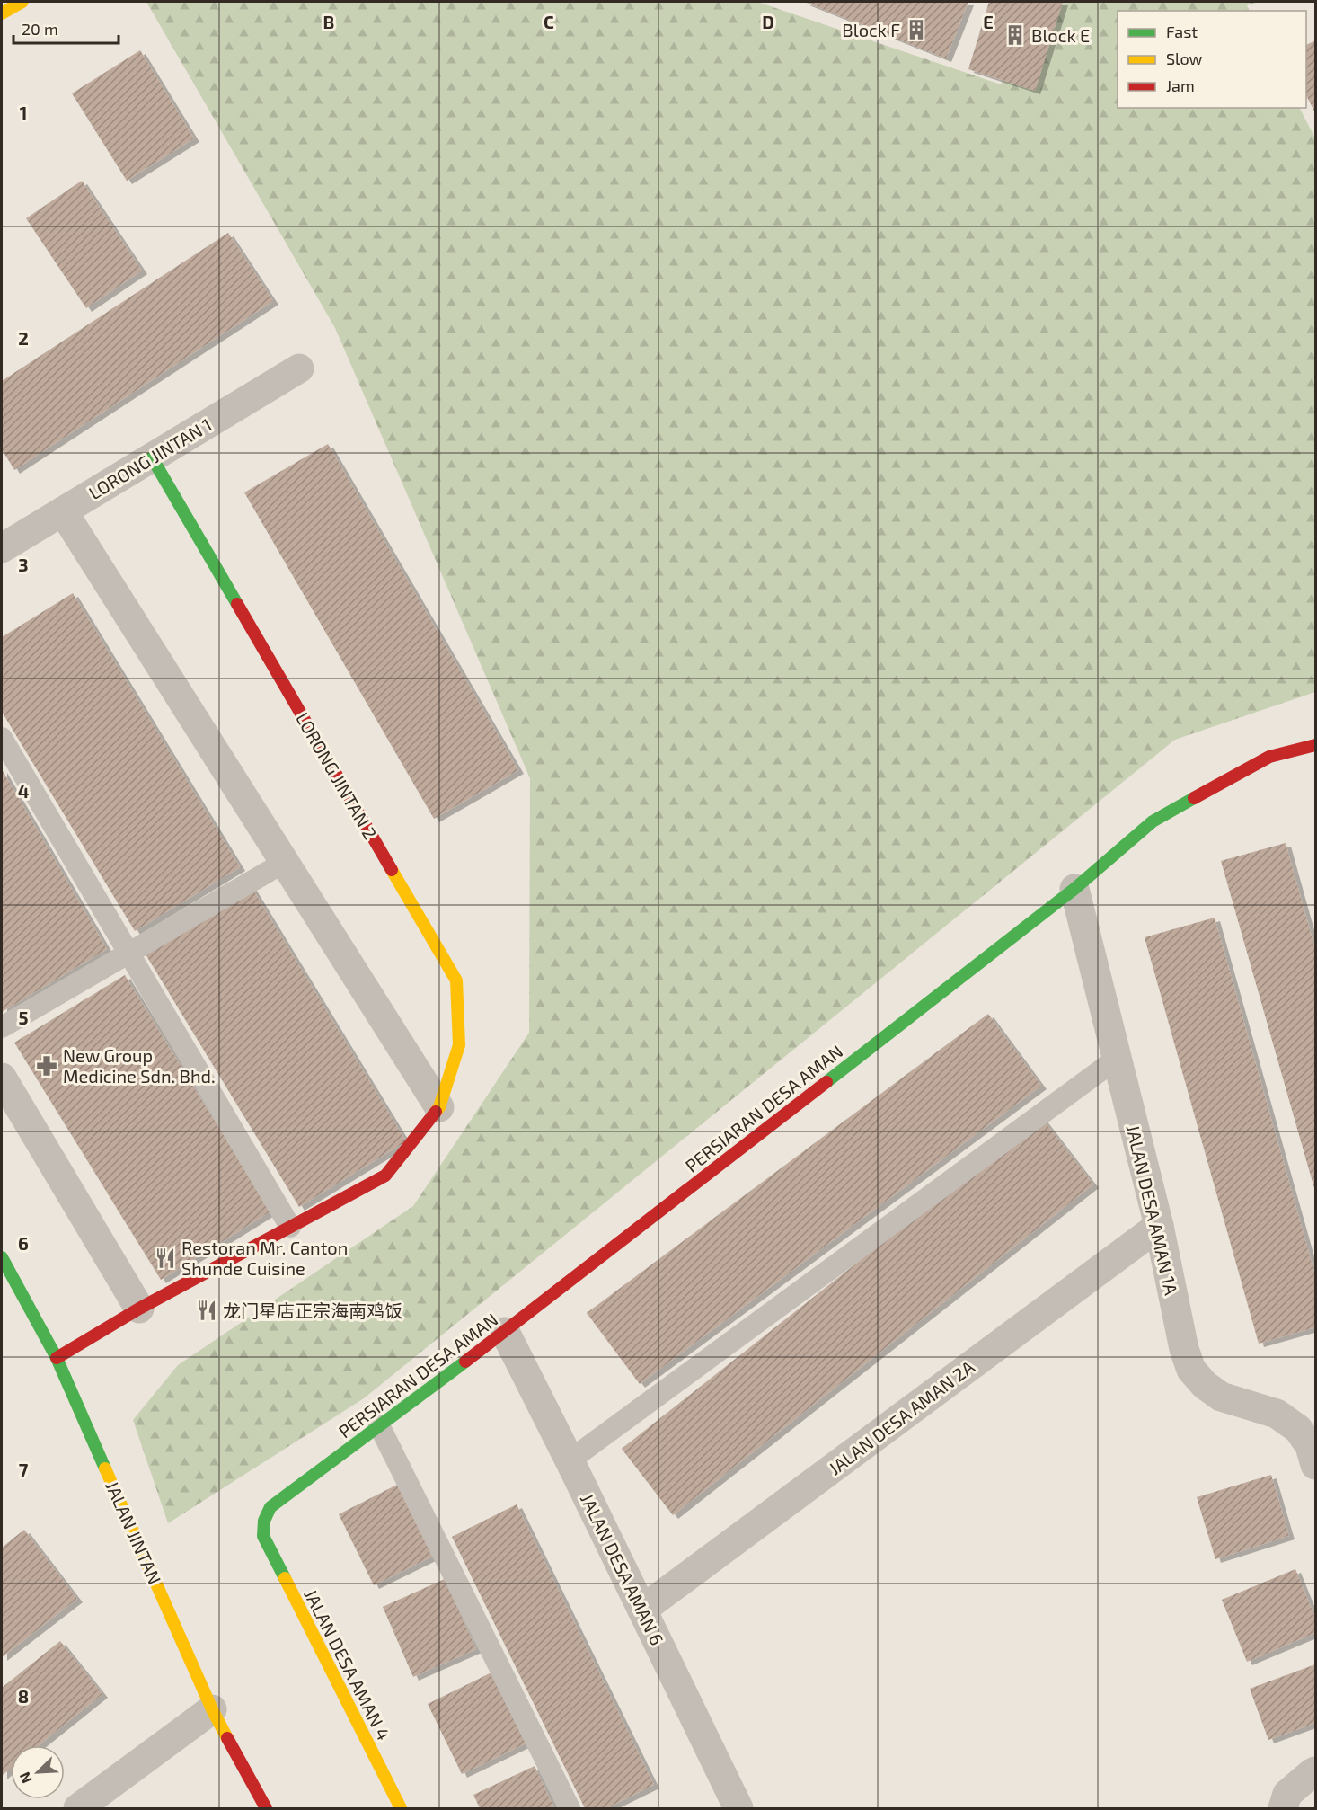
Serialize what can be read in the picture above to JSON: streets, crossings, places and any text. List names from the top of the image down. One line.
{"streets":{"street":["LORONG JINTAN 1","LORONG JINTAN 2","PERSIARAN DESA AMAN","JALAN DESA AMAN 1A","JALAN DESA AMAN 2A","JALAN JINTAN","JALAN DESA AMAN 6","JALAN DESA AMAN 4"]},"crossings":[["LORONG JINTAN 1","LORONG JINTAN 2"],["LORONG JINTAN 2","JALAN JINTAN"],["PERSIARAN DESA AMAN","JALAN DESA AMAN 1A"],["PERSIARAN DESA AMAN","JALAN DESA AMAN 6"],["PERSIARAN DESA AMAN","JALAN DESA AMAN 4"],["JALAN DESA AMAN 1A","JALAN DESA AMAN 2A"],["JALAN DESA AMAN 2A","JALAN DESA AMAN 6"]],"places":{"building":["Block F","Block E"],"pharmacy":["New Group Medicine Sdn. Bhd."],"restaurant":["Restoran Mr. Canton Shunde Cuisine","龙门星店正宗海南鸡饭"]},"legend":["Fast","Slow","Jam"],"scale_bar":"20 m","north":"bottom left","grid":{"columns":["B","C","D","E"],"rows":["1","2","3","4","5","6","7","8"]}}
